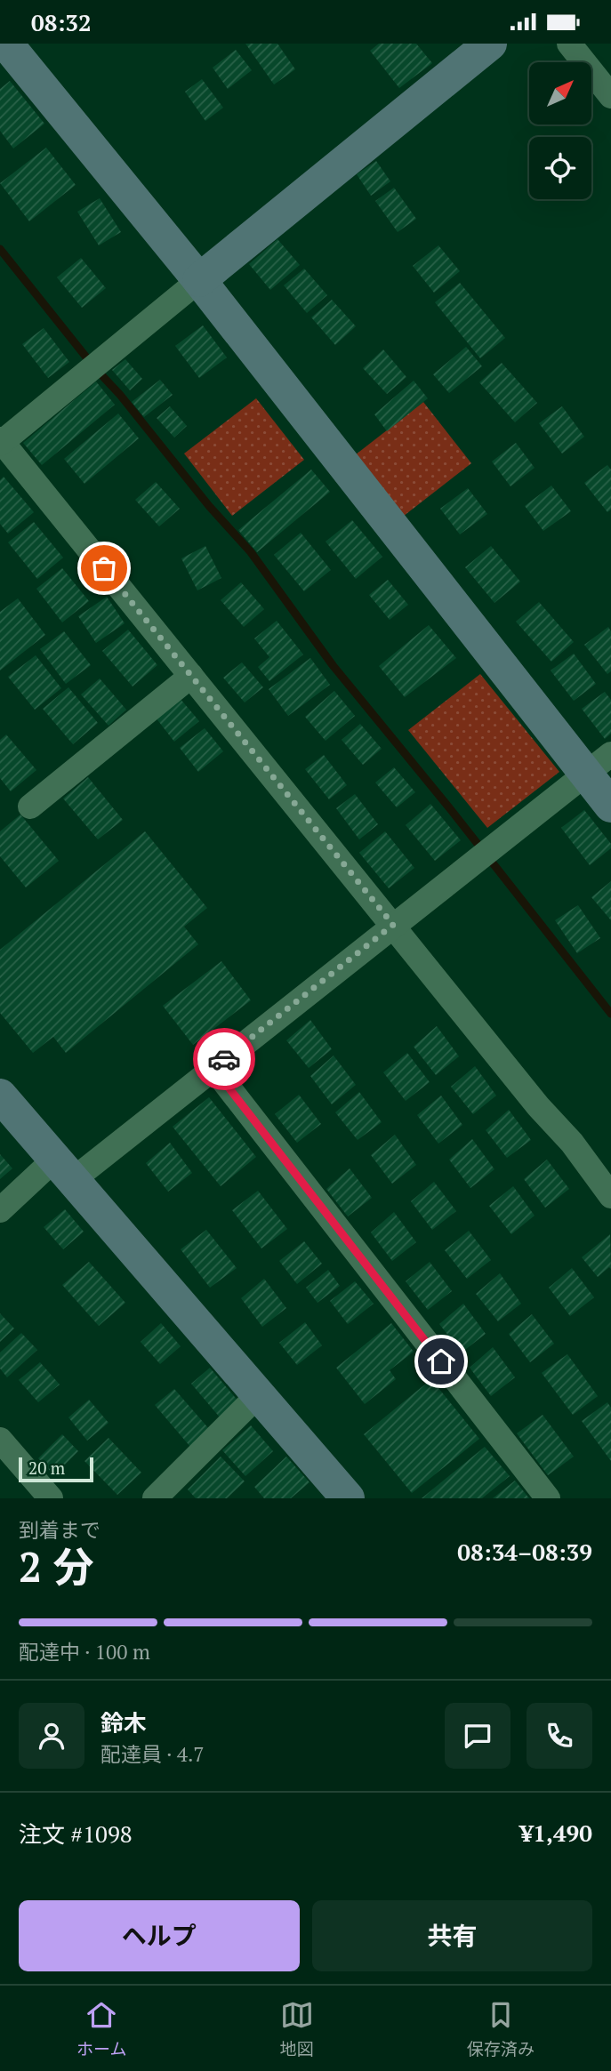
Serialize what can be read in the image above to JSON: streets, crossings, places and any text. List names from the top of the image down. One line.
{"scale_bar":"20 m","north":"top right","page":{"status":"08:32","scale":"20 m","heading":["2 分","到着まで","08:34–08:39"],"panel":["鈴木","配達員 · 4.7","注文 #1098","¥1,490"],"bar":"配達中 · 100 m","buttons":["ヘルプ","共有"],"tabs":["ホーム","地図","保存済み"]}}
